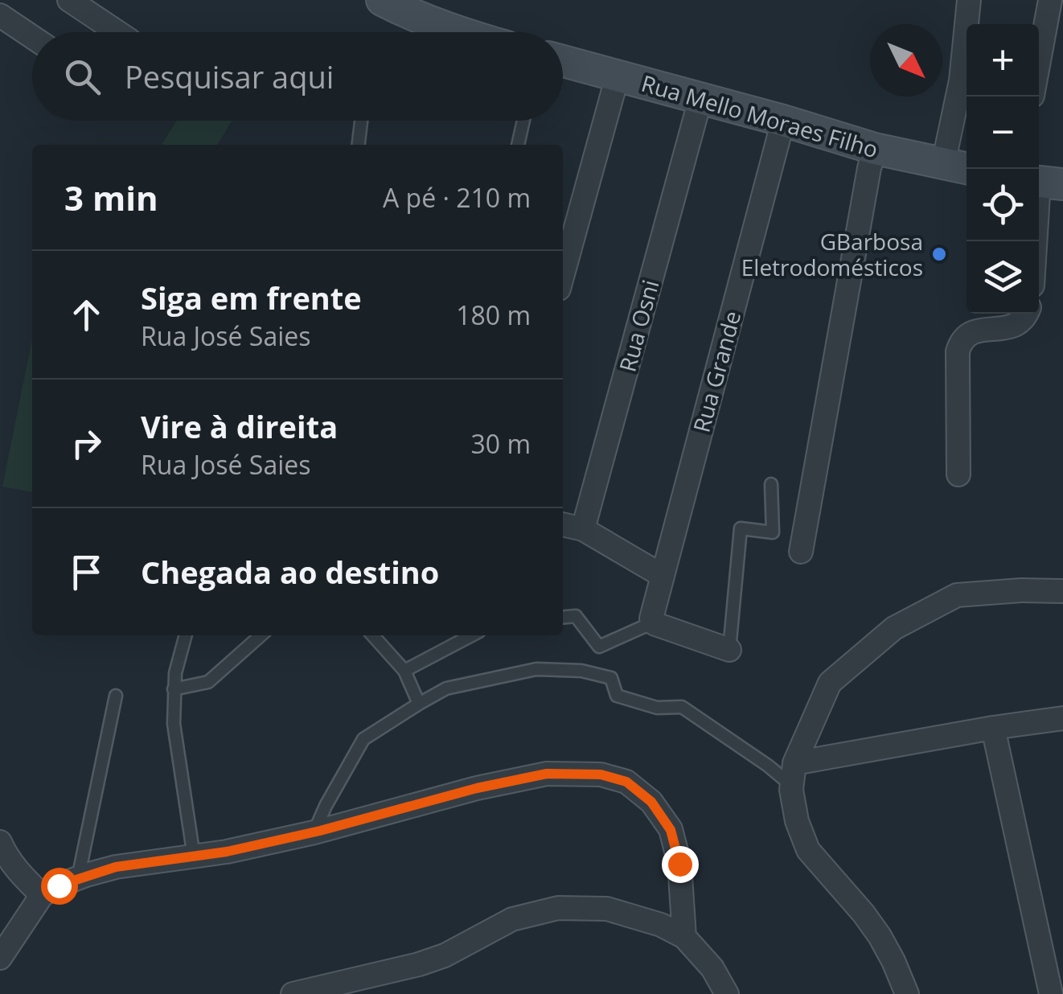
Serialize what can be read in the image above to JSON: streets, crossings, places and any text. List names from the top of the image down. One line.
{"streets":{"main road":["Rua Mello Moraes Filho"],"street":["Rua Osni","Rua Grande"]},"crossings":[["Rua Mello Moraes Filho","Rua Osni"],["Rua Mello Moraes Filho","Rua Grande"]],"places":["GBarbosa Eletrodomésticos"],"north":"bottom right","page":{"map_buttons":["+","−"],"search":"Pesquisar aqui","heading":["3 min","A pé · 210 m"],"list":[["Siga em frente","Rua José Saies","180 m"],["Vire à direita","Rua José Saies","30 m"],"Chegada ao destino"]}}
